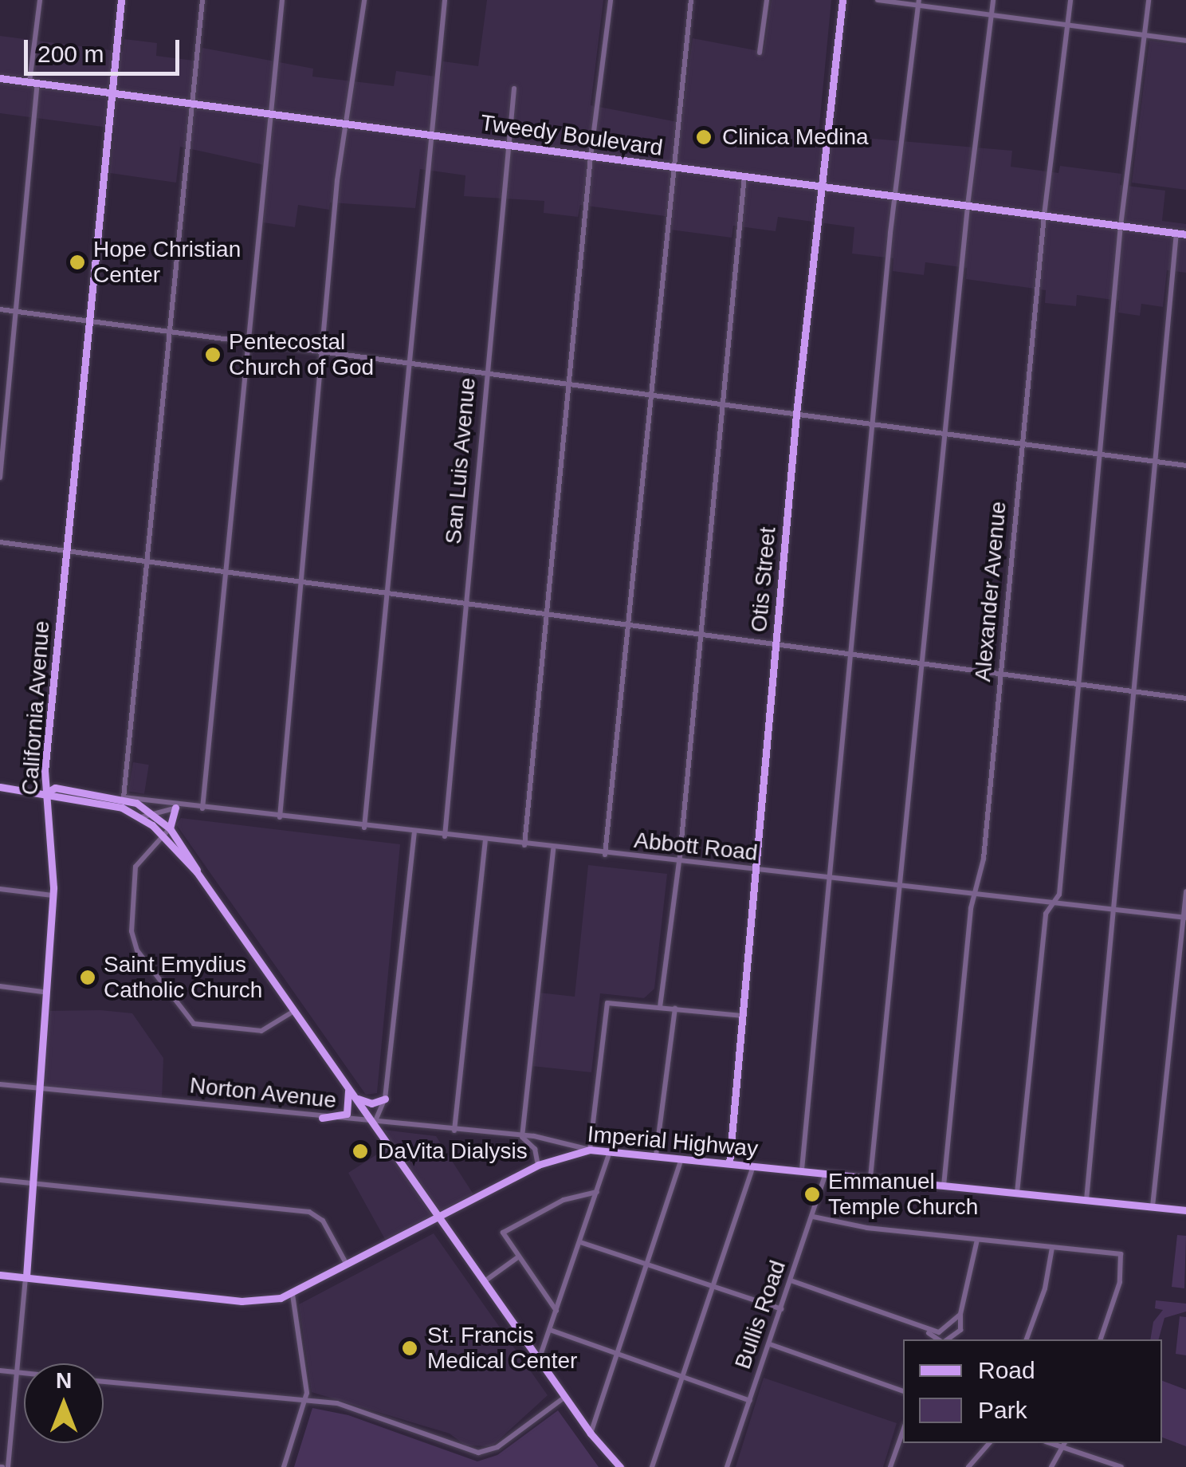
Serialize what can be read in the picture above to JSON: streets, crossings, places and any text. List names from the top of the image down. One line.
{"streets":{"main road":["Tweedy Boulevard","Otis Street","California Avenue","Imperial Highway"],"street":["San Luis Avenue","Alexander Avenue","Abbott Road","Norton Avenue","Bullis Road"]},"crossings":[["Tweedy Boulevard","San Luis Avenue"],["Tweedy Boulevard","Otis Street"],["Tweedy Boulevard","Alexander Avenue"],["Tweedy Boulevard","California Avenue"],["San Luis Avenue","Abbott Road"],["Otis Street","Abbott Road"],["Otis Street","Imperial Highway"],["Alexander Avenue","Abbott Road"],["Alexander Avenue","Imperial Highway"],["California Avenue","Norton Avenue"],["California Avenue","Imperial Highway"],["Norton Avenue","Imperial Highway"],["Imperial Highway","Bullis Road"]],"places":["Clinica Medina","Hope Christian Center","Pentecostal Church of God","Saint Emydius Catholic Church","DaVita Dialysis","Emmanuel Temple Church","St. Francis Medical Center"],"legend":["Road","Park"],"scale_bar":"200 m","north":"top"}
